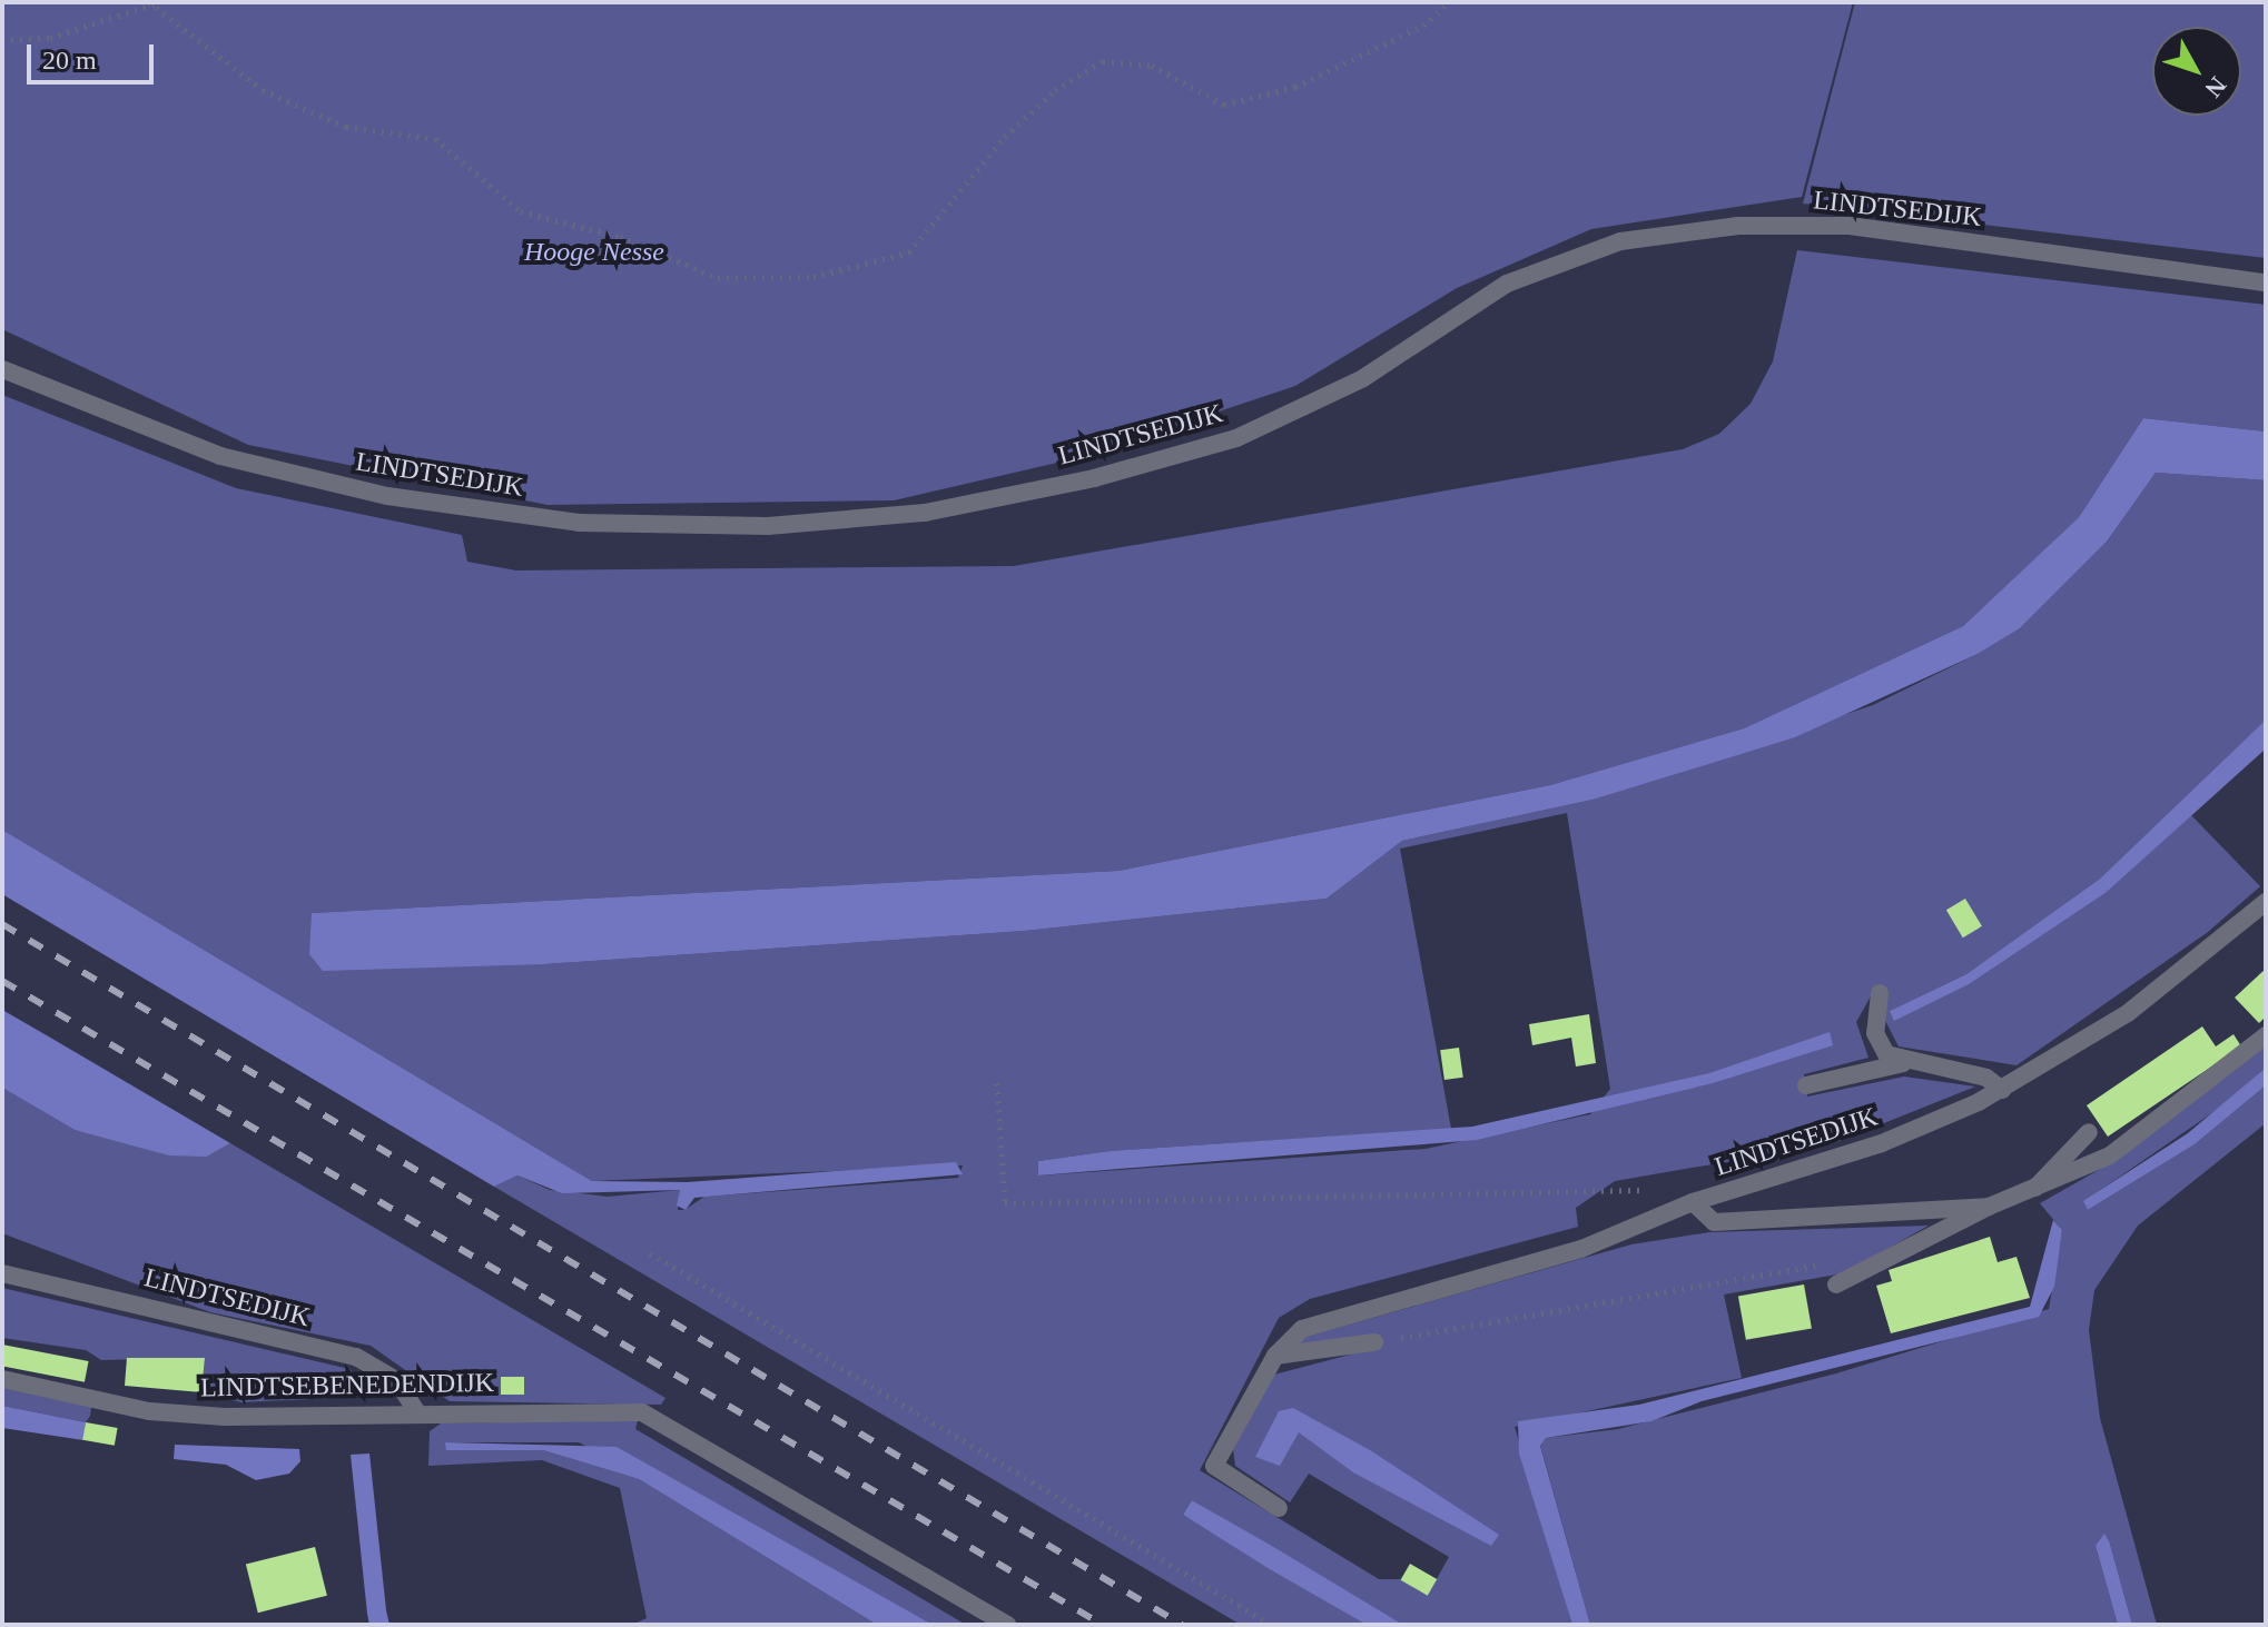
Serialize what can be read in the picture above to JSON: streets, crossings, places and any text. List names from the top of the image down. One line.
{"streets":{"street":["LINDTSEDIJK","LINDTSEBENEDENDIJK"]},"crossings":[["LINDTSEDIJK","LINDTSEBENEDENDIJK"]],"parks":["Hooge Nesse"],"scale_bar":"20 m","north":"bottom right"}
